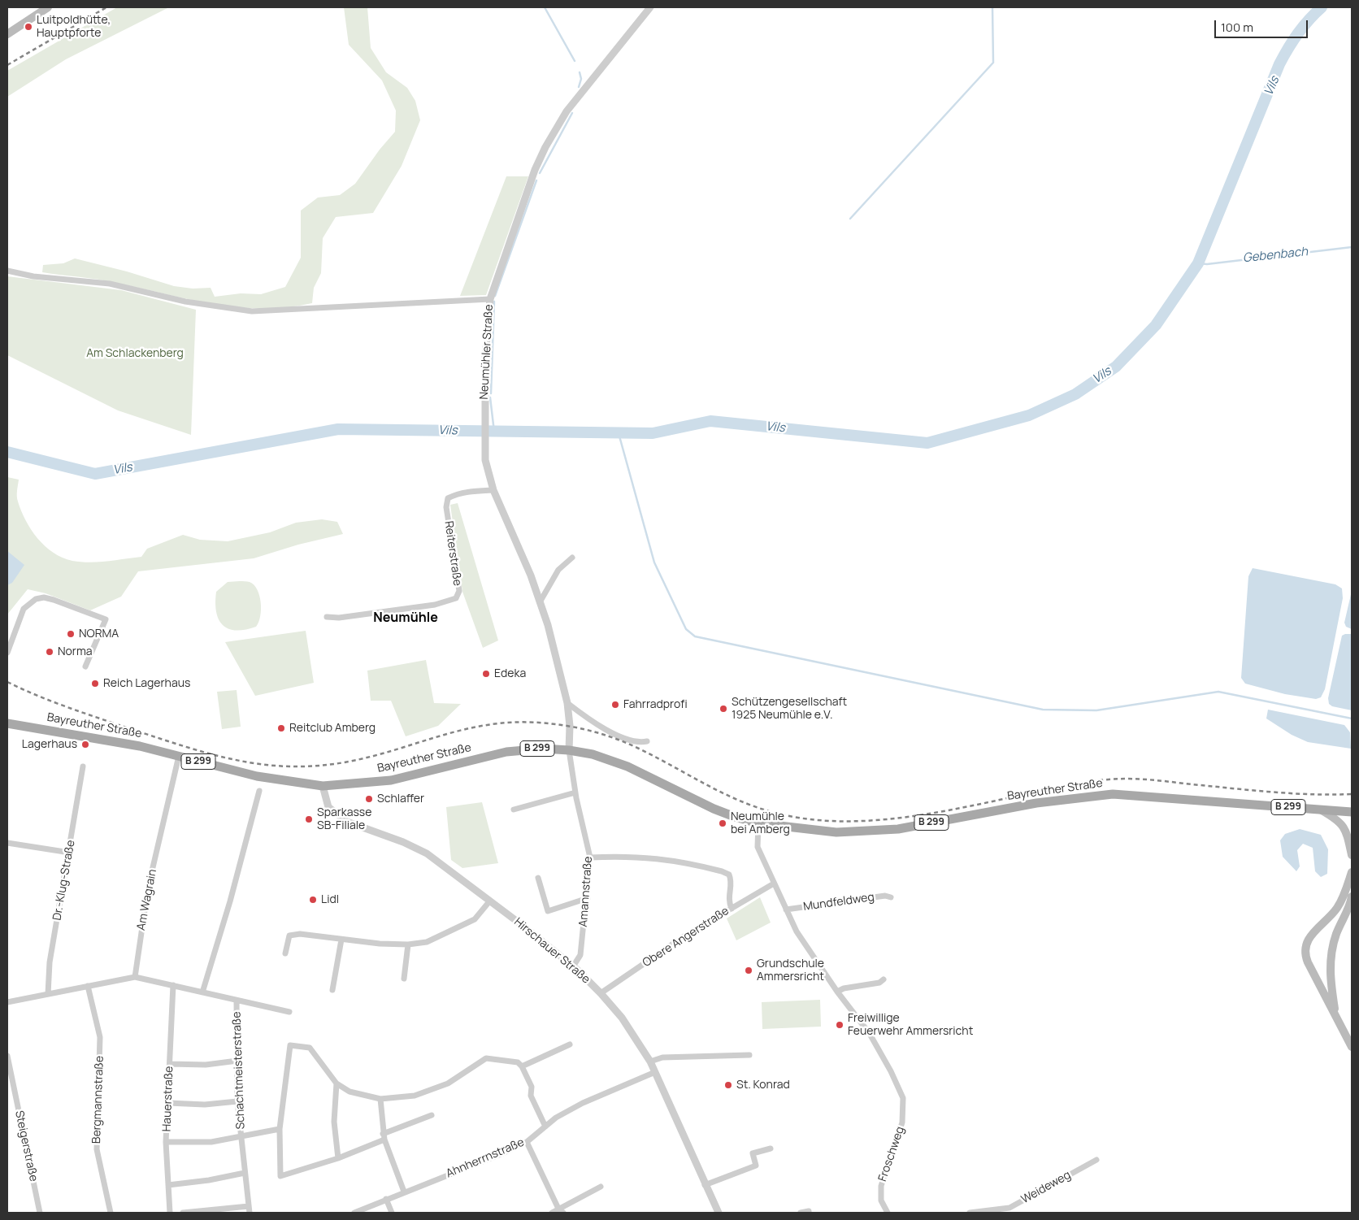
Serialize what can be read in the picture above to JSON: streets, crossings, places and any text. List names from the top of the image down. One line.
{"streets":{"main road":["Bayreuther Straße","B 299"],"street":["Neumühler Straße","Reiterstraße","Dr.-Klug-Straße","Amannstraße","Am Wagrain","Mundfeldweg","Obere Angerstraße","Hirschauer Straße","Schachtmeisterstraße","Hauerstraße","Bergmannstraße","Steigerstraße","Froschweg","Ahnherrnstraße","Weideweg"]},"crossings":[["Neumühler Straße","Reiterstraße"],["Neumühler Straße","Bayreuther Straße"],["Neumühler Straße","Amannstraße"],["Bayreuther Straße","Amannstraße"],["Bayreuther Straße","Am Wagrain"],["Bayreuther Straße","Hirschauer Straße"],["Bayreuther Straße","Froschweg"],["Amannstraße","Hirschauer Straße"],["Mundfeldweg","Froschweg"],["Obere Angerstraße","Hirschauer Straße"],["Obere Angerstraße","Froschweg"],["Hirschauer Straße","Ahnherrnstraße"]],"districts":["Neumühle"],"water":["Vils","Gebenbach"],"parks":["Am Schlackenberg"],"places":["Luitpoldhütte, Hauptpforte","NORMA","Norma","Edeka","Reich Lagerhaus","Fahrradprofi","Schützengesellschaft 1925 Neumühle e.V.","Reitclub Amberg","Lagerhaus","Schlaffer","Sparkasse SB-Filiale","Neumühle bei Amberg","Lidl","Grundschule Ammersricht","Freiwillige Feuerwehr Ammersricht","St. Konrad"],"scale_bar":"100 m"}
